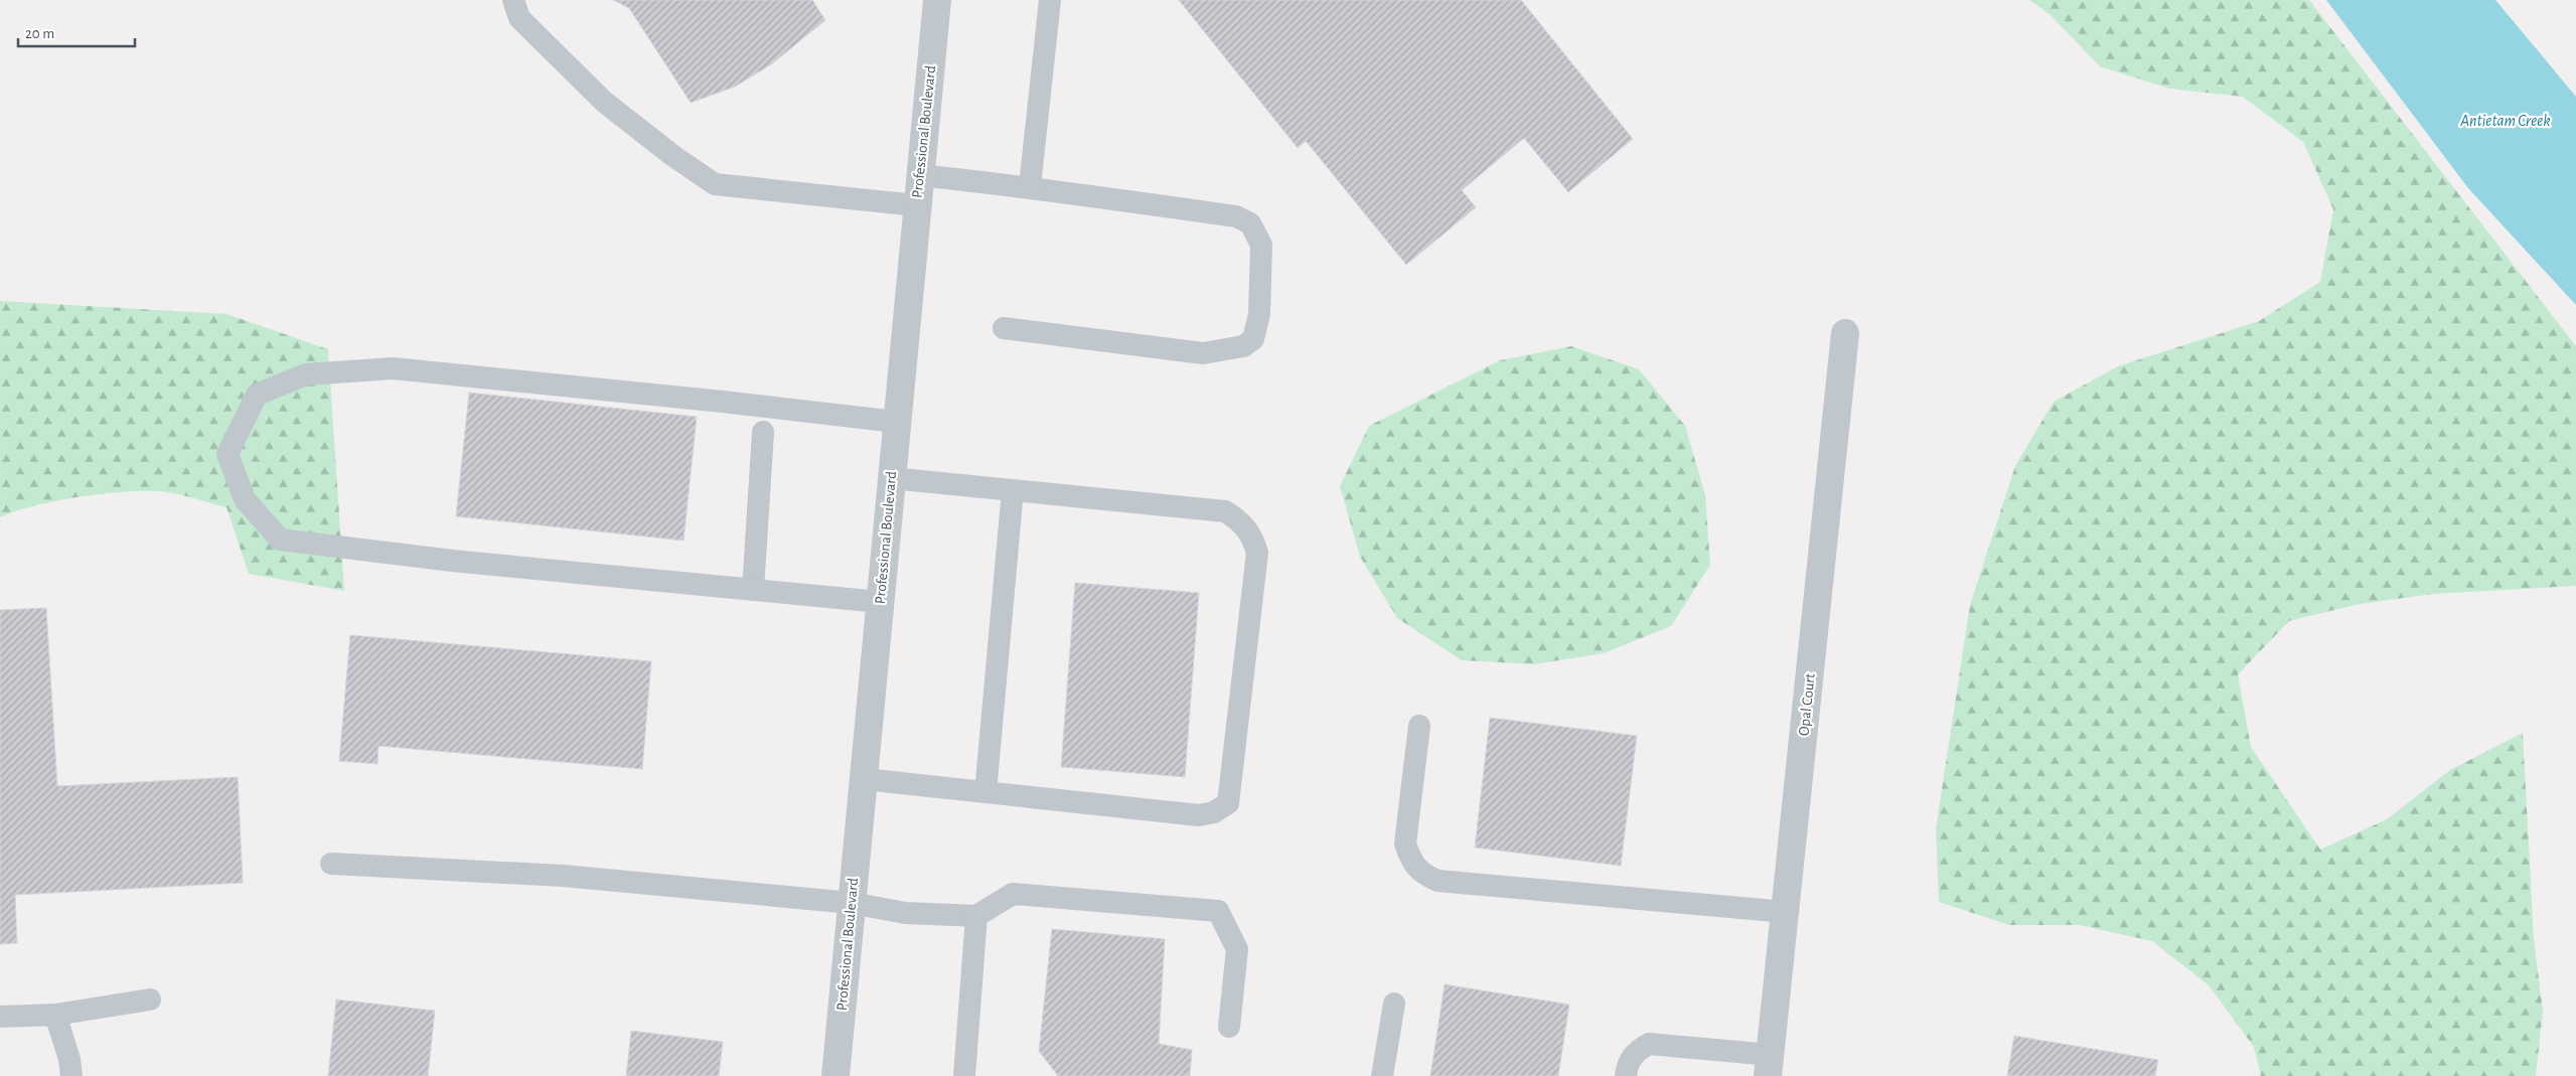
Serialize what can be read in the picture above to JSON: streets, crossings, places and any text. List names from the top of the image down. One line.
{"streets":{"street":["Professional Boulevard","Opal Court"]},"water":["Antietam Creek"],"scale_bar":"20 m"}
